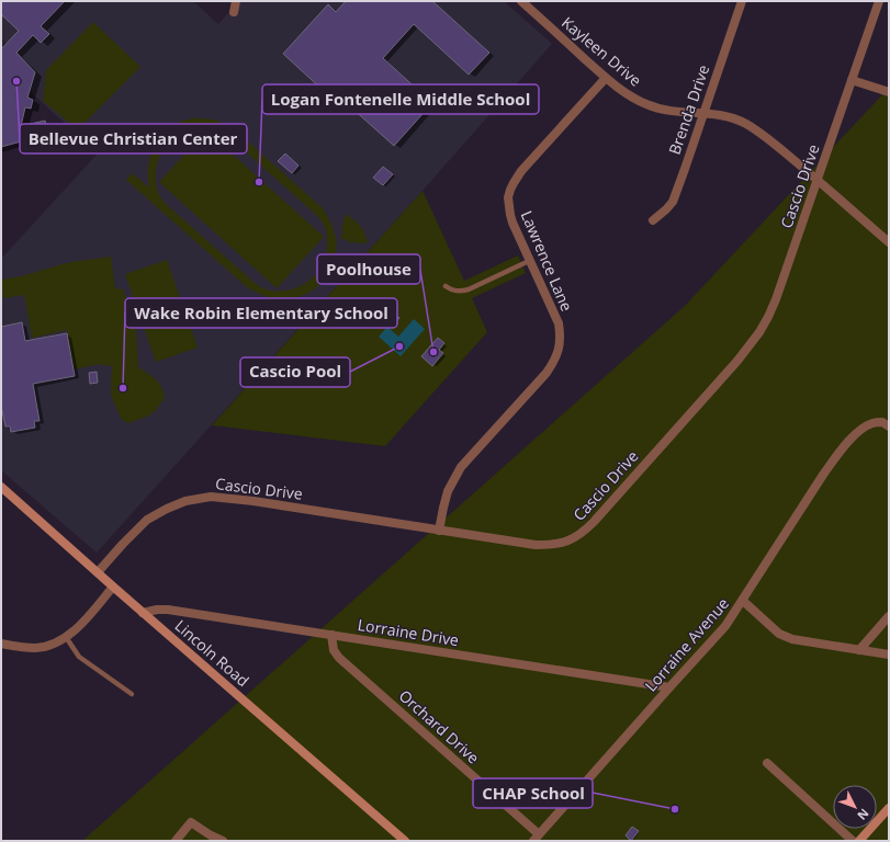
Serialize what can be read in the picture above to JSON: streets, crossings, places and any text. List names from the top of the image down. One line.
{"streets":{"main road":["Lincoln Road"],"street":["Kayleen Drive","Brenda Drive","Cascio Drive","Lawrence Lane","Lorraine Drive","Lorraine Avenue","Orchard Drive"]},"crossings":[["Kayleen Drive","Brenda Drive"],["Kayleen Drive","Cascio Drive"],["Kayleen Drive","Lawrence Lane"],["Cascio Drive","Lawrence Lane"],["Cascio Drive","Lincoln Road"],["Lorraine Drive","Lorraine Avenue"],["Lorraine Drive","Lincoln Road"],["Lorraine Drive","Orchard Drive"],["Lorraine Avenue","Orchard Drive"]],"places":["Bellevue Christian Center","Logan Fontenelle Middle School","Cascio Pool","Poolhouse","Wake Robin Elementary School","CHAP School"],"north":"bottom right"}
